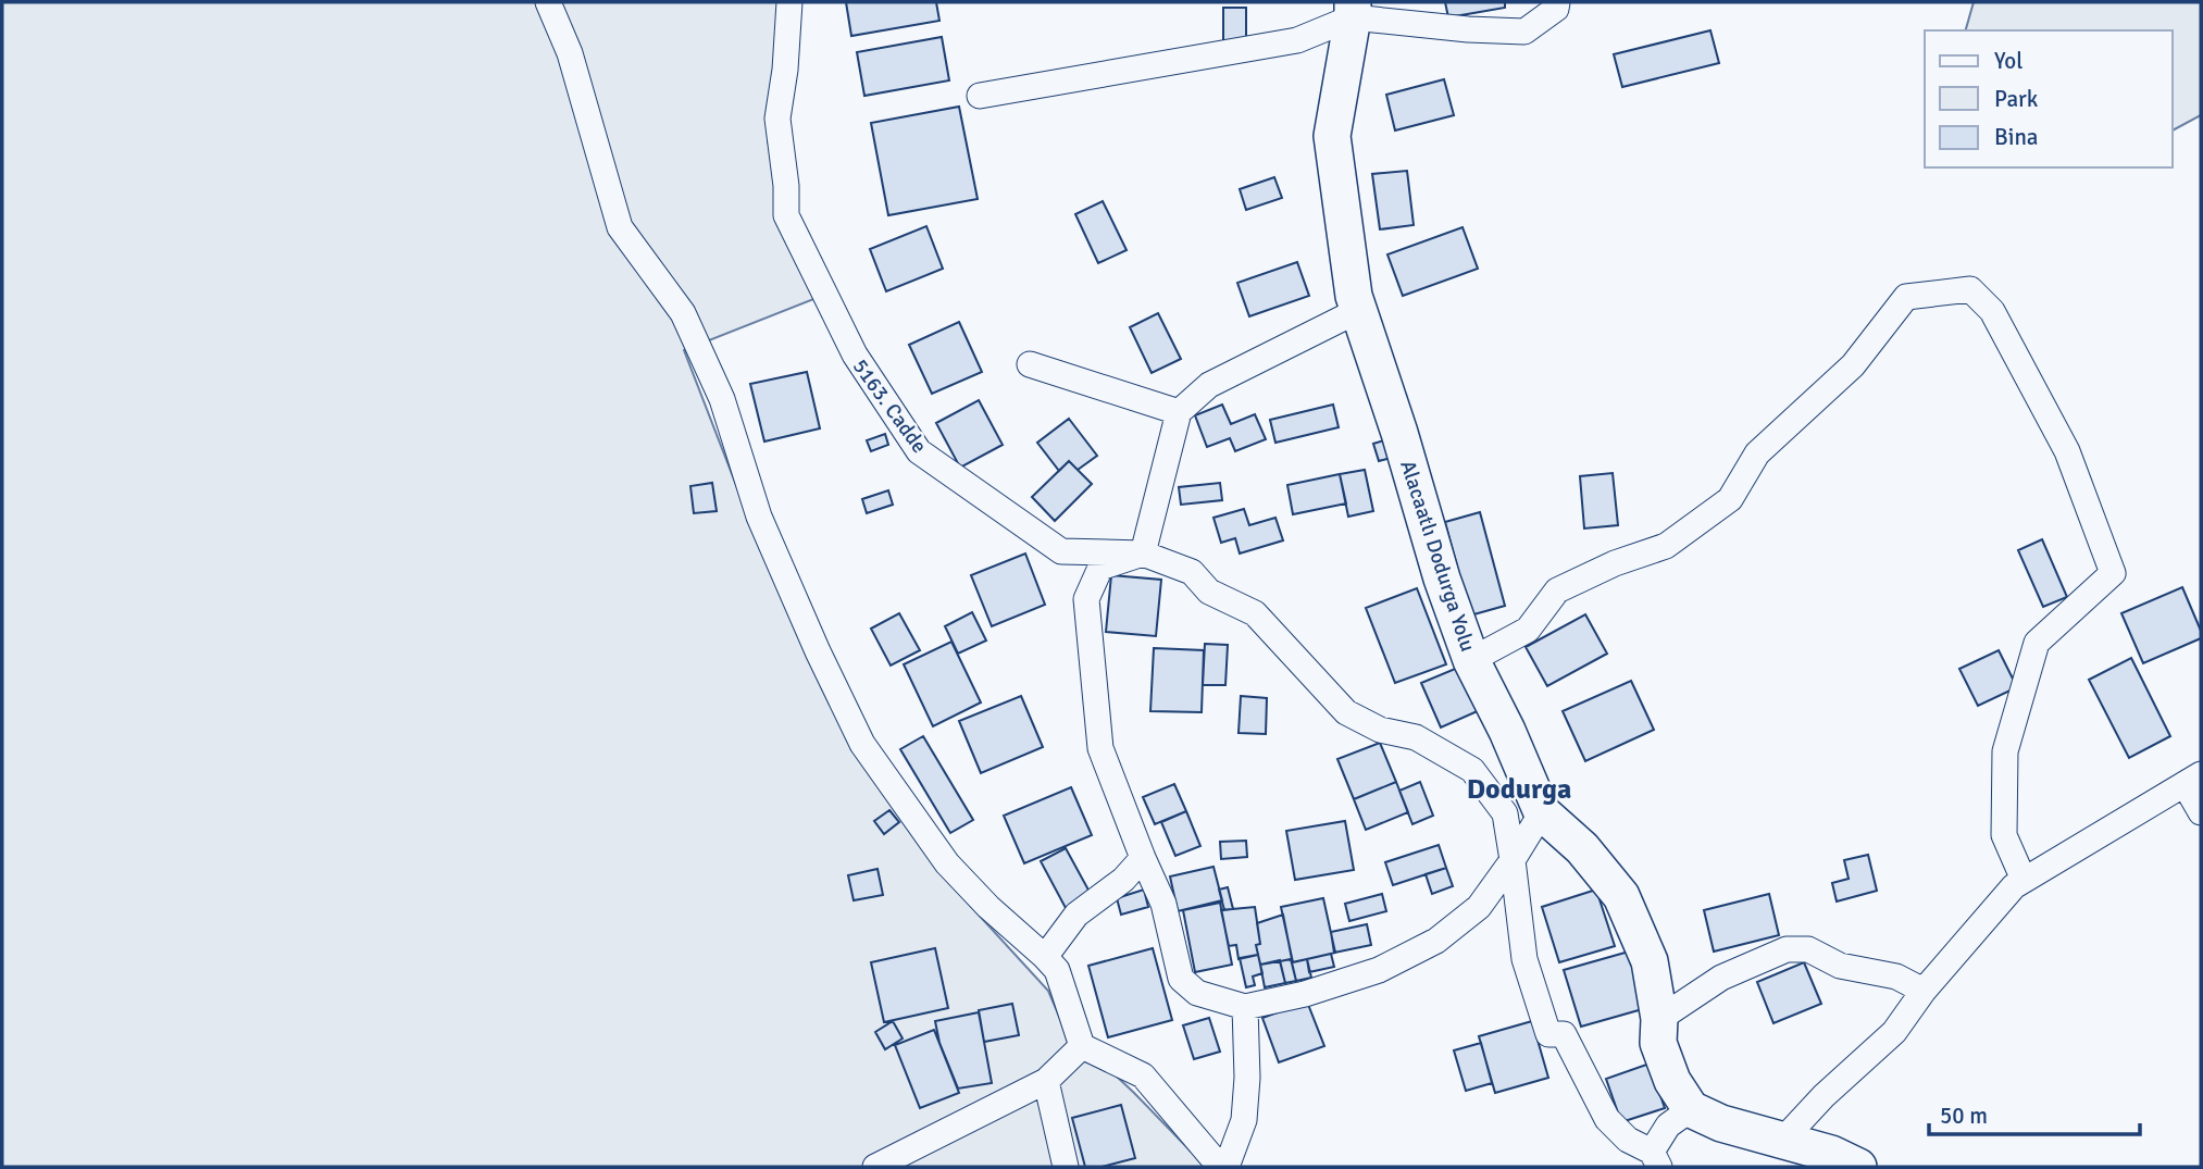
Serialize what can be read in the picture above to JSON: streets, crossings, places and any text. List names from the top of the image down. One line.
{"streets":{"street":["5163. Cadde","Alacaatlı Dodurga Yolu"]},"districts":["Dodurga"],"legend":["Yol","Park","Bina"],"scale_bar":"50 m"}
